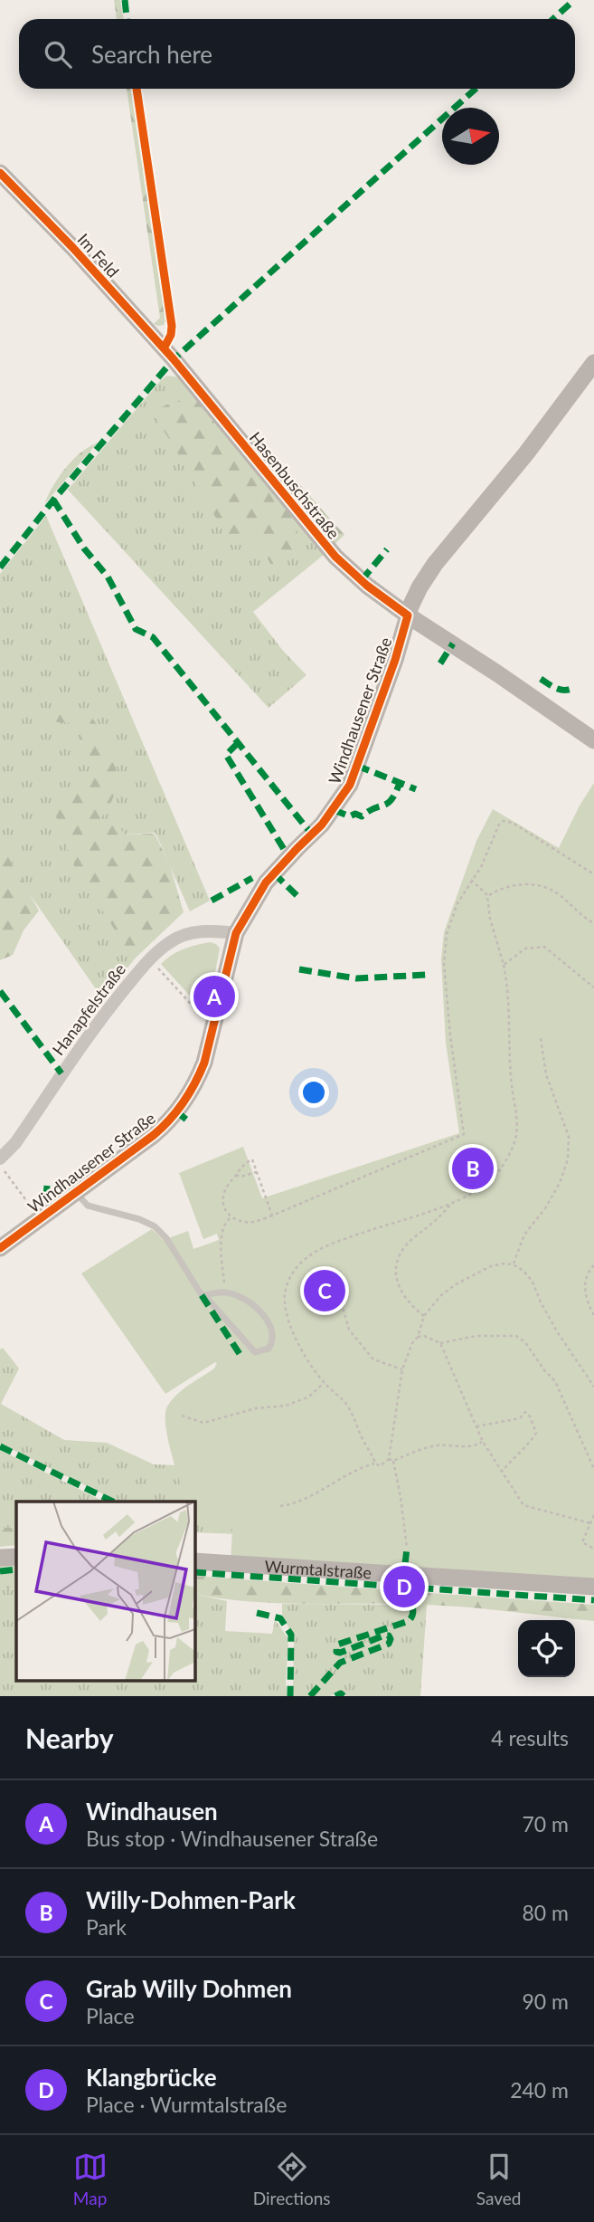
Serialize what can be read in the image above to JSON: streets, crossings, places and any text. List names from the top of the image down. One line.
{"streets":{"street":["Im Feld","Hasenbuschstraße","Windhausener Straße","Hanapfelstraße","Wurmtalstraße"]},"crossings":[["Im Feld","Hasenbuschstraße"],["Hasenbuschstraße","Windhausener Straße"],["Windhausener Straße","Hanapfelstraße"]],"north":"right","page":{"search":"Search here","pins":["A","B","C","D"],"heading":["Nearby","4 results"],"list":[{"mark":"A","name":"Windhausen","note":"Bus stop · Windhausener Straße","value":"70 m"},{"mark":"B","name":"Willy-Dohmen-Park","note":"Park","value":"80 m"},{"mark":"C","name":"Grab Willy Dohmen","note":"Place","value":"90 m"},{"mark":"D","name":"Klangbrücke","note":"Place · Wurmtalstraße","value":"240 m"}],"nav":["Map","Directions","Saved"]}}
